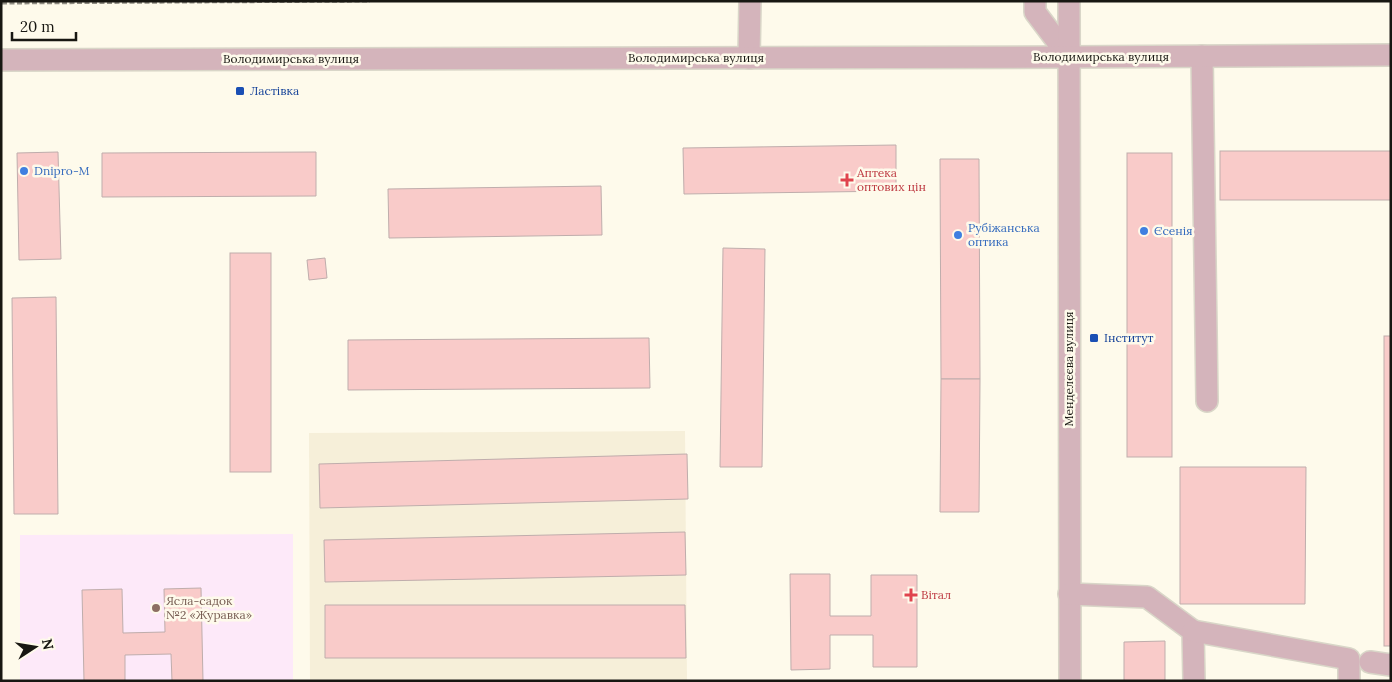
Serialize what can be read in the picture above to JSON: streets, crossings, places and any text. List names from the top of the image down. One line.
{"streets":{"street":["Володимирська вулиця","Менделєєва вулиця"]},"crossings":[["Володимирська вулиця","Менделєєва вулиця"]],"places":{"transit":["Ластівка","Інститут"],"other":["Dnipro-M","Єсенія","Рубіжанська оптика","Ясла-садок №2 «Журавка»"],"health":["Аптека оптових цін","Вітал"]},"scale_bar":"20 m","north":"right"}
